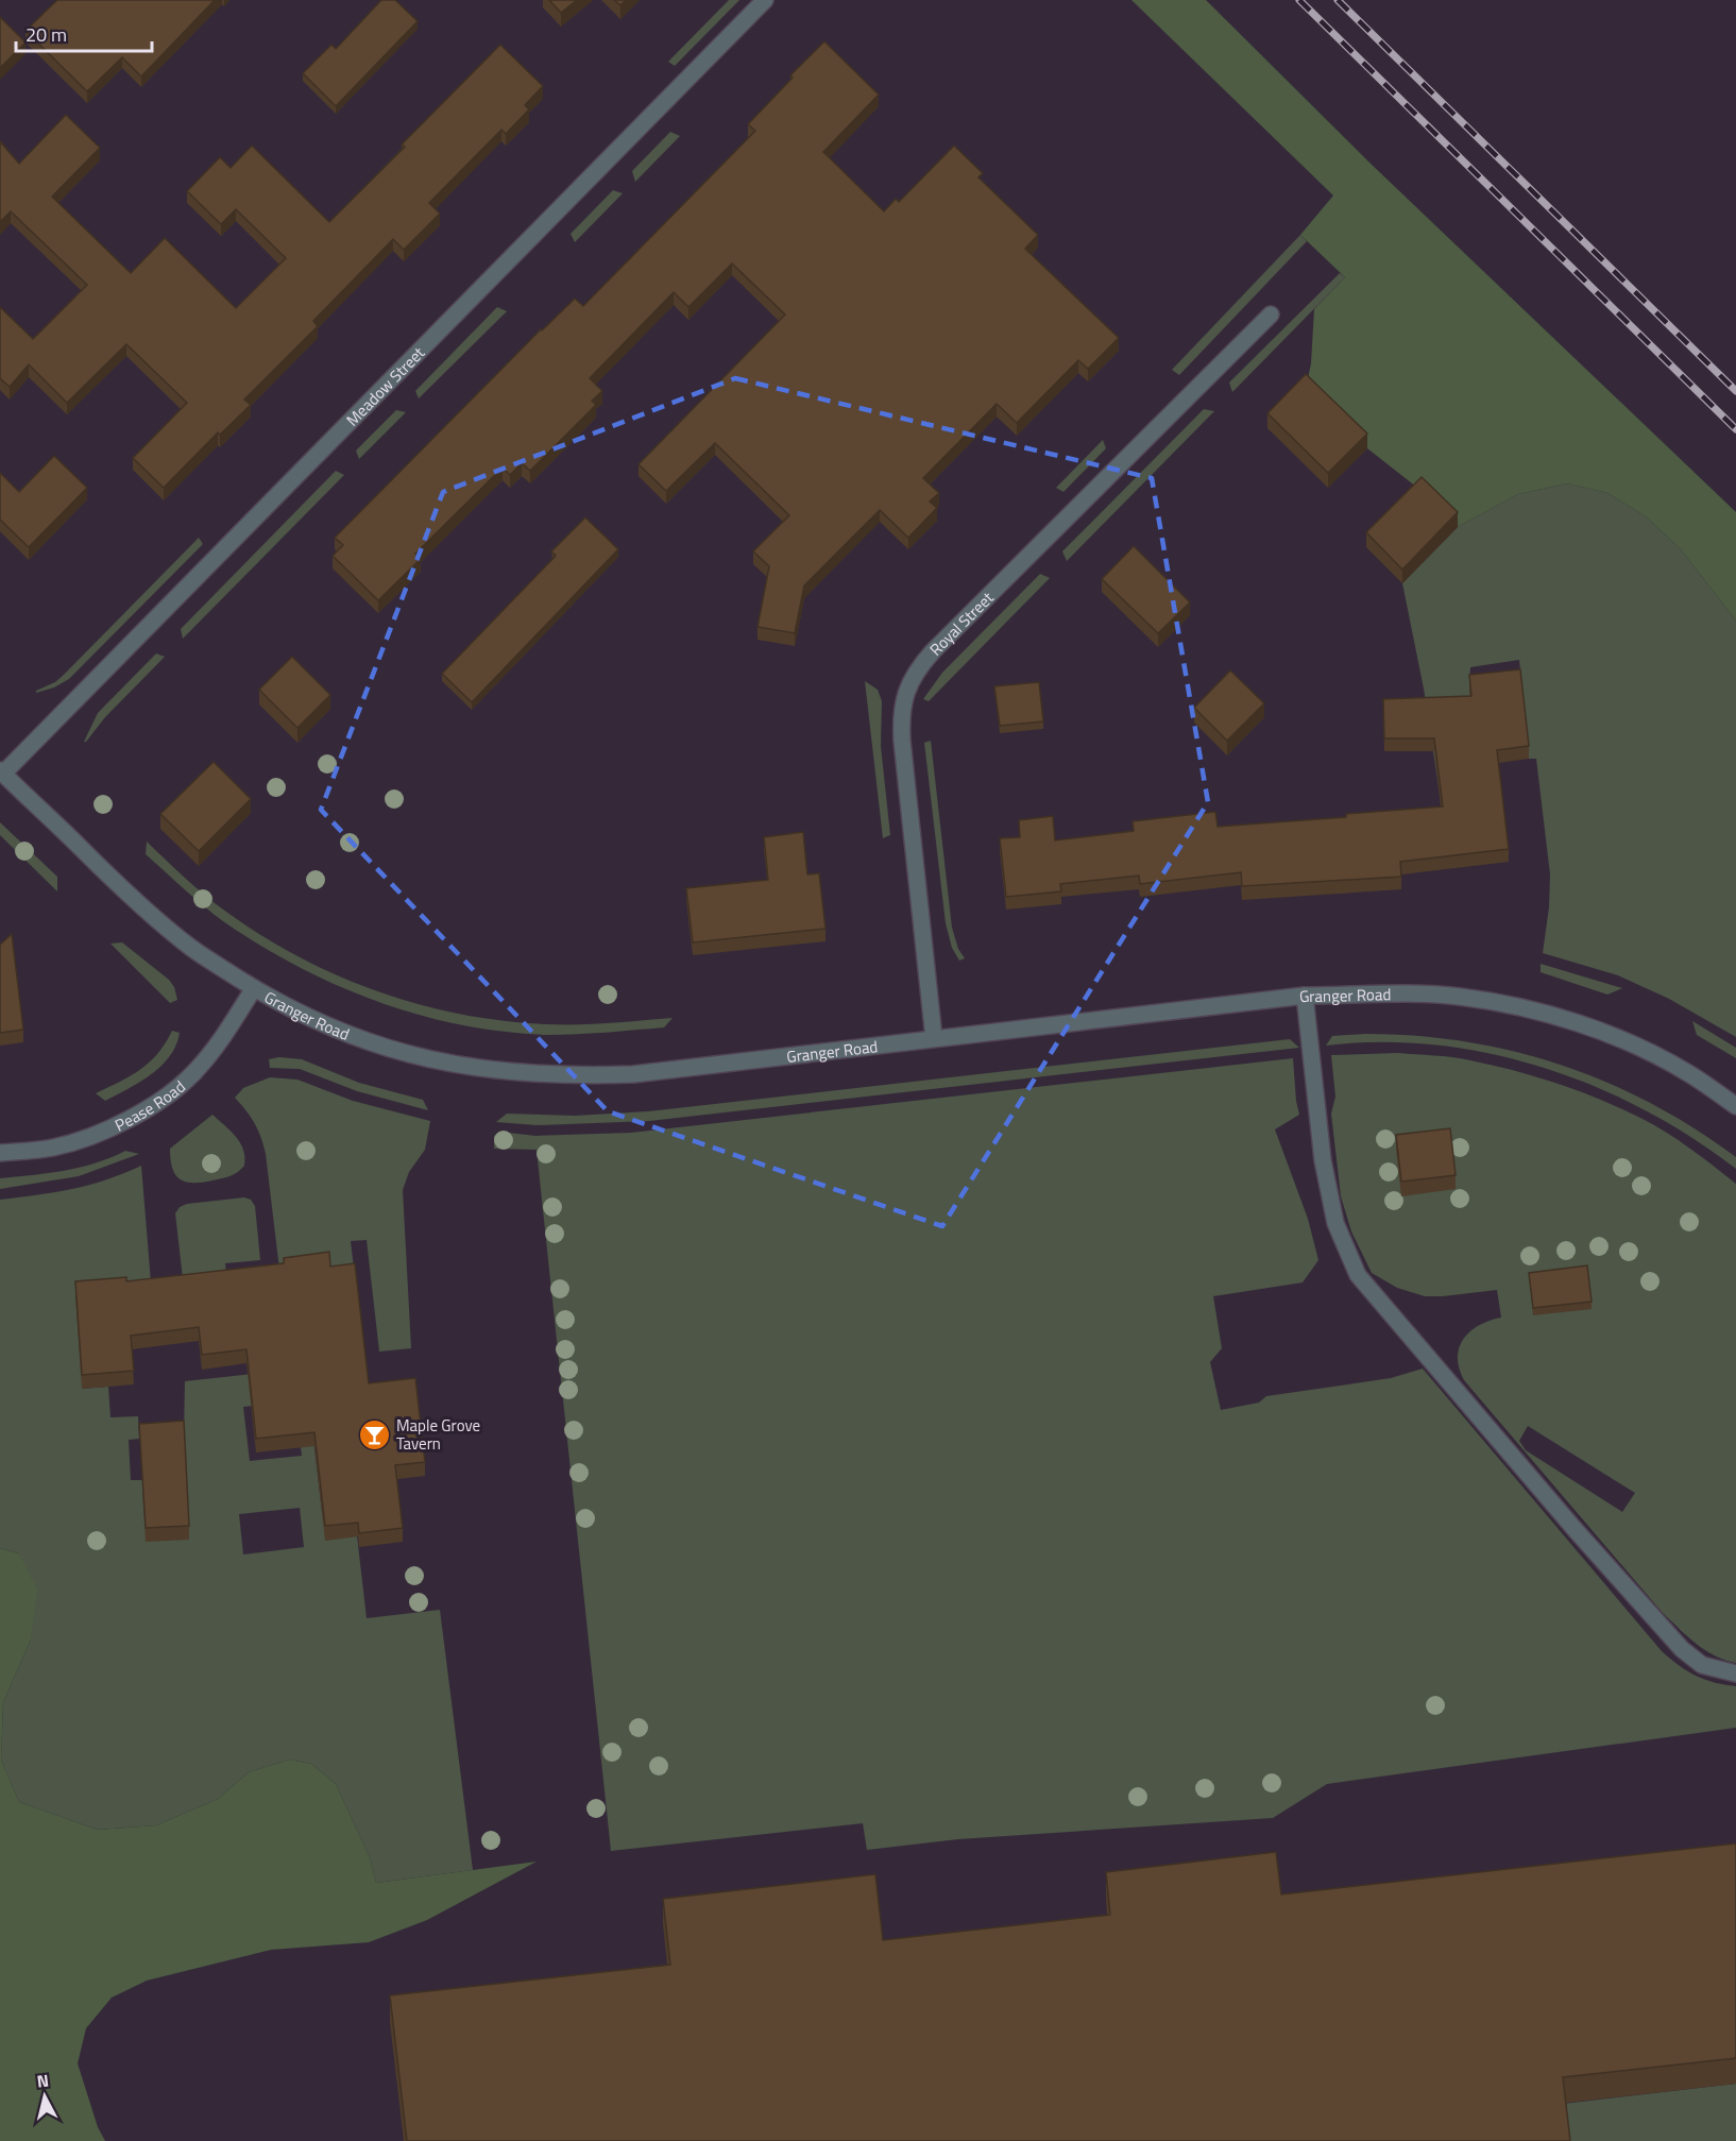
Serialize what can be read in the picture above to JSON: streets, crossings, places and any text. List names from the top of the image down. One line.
{"streets":{"street":["Meadow Street","Royal Street","Granger Road","Pease Road"]},"crossings":[["Meadow Street","Granger Road"],["Royal Street","Granger Road"],["Granger Road","Pease Road"]],"places":{"bar":["Maple Grove Tavern"]},"scale_bar":"20 m","north":"top"}
